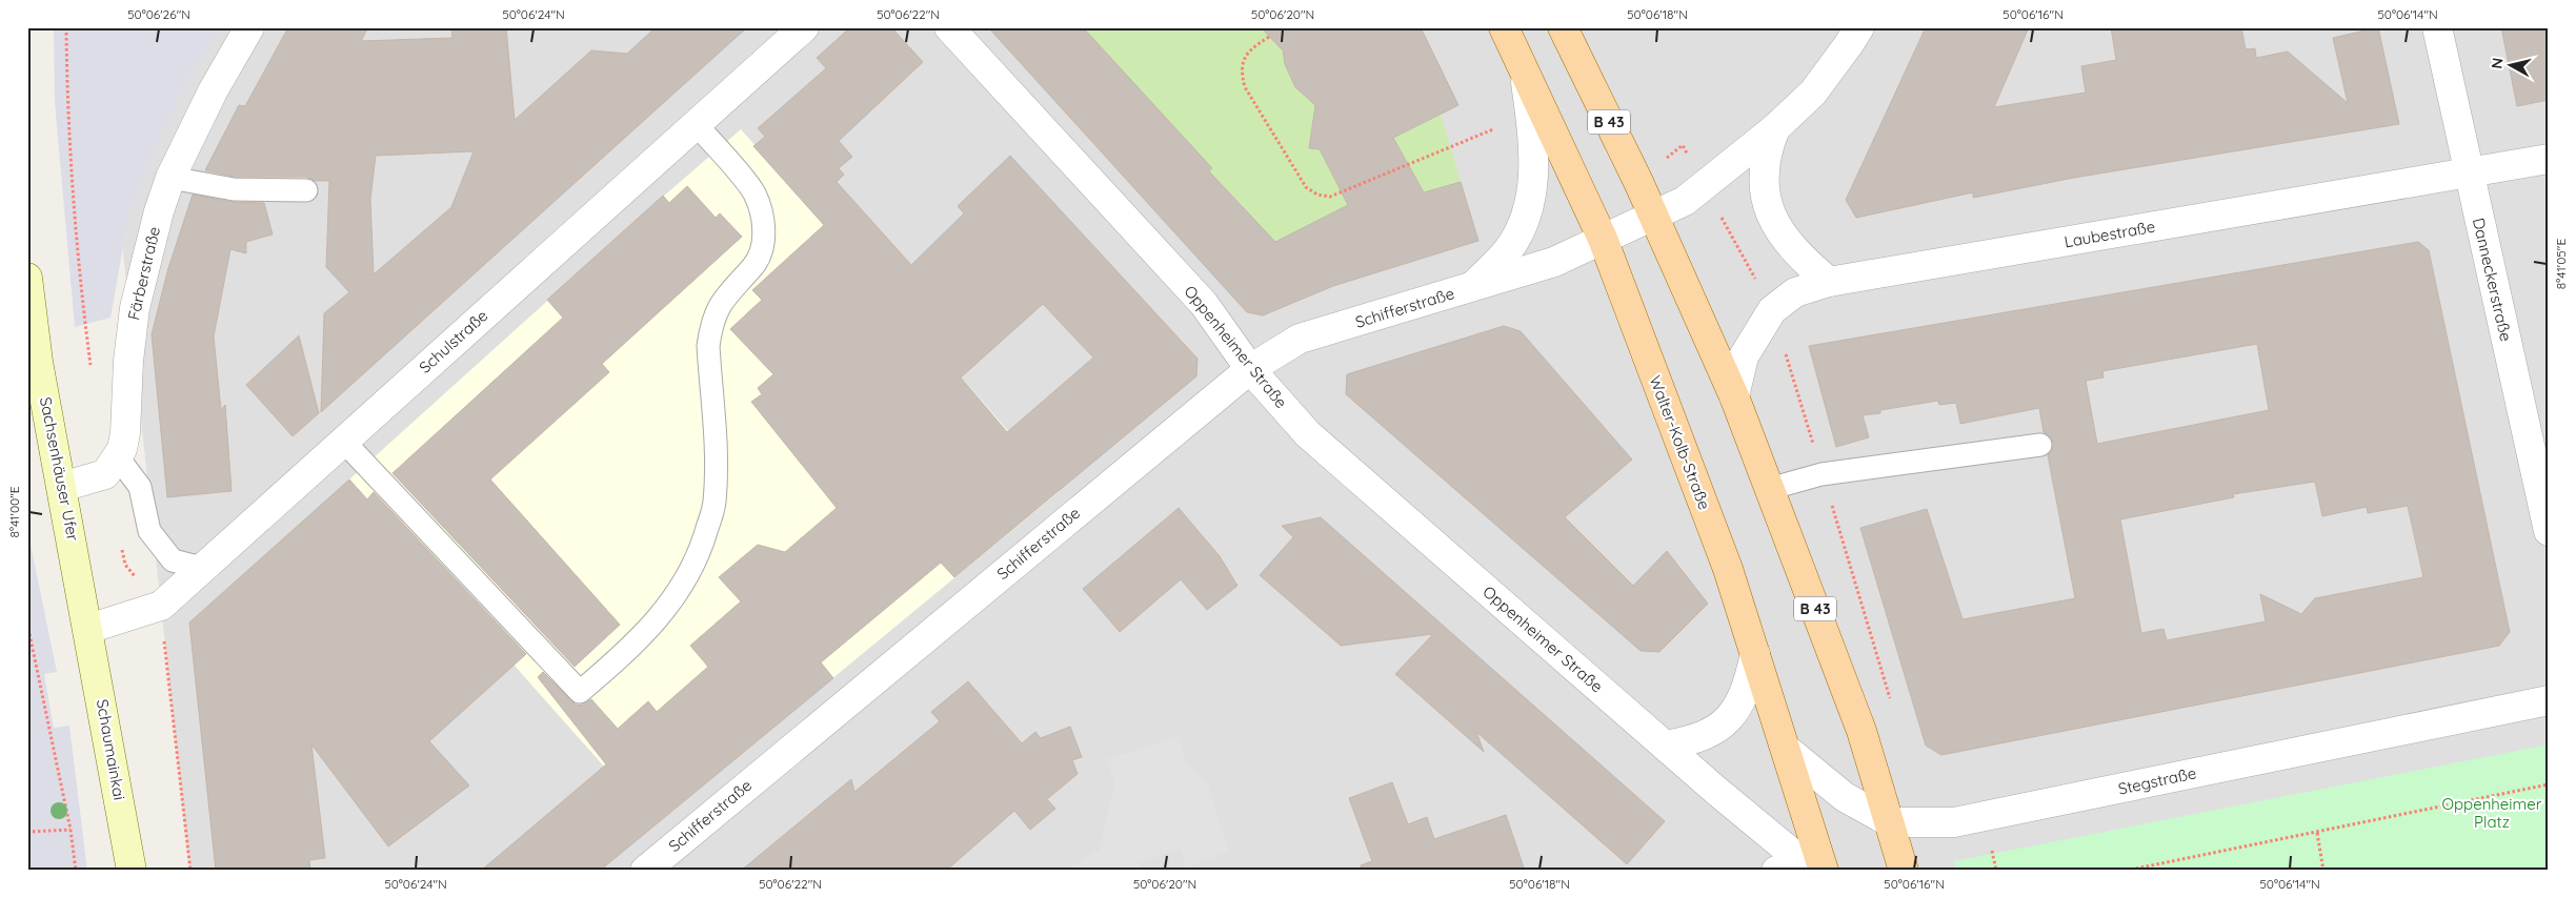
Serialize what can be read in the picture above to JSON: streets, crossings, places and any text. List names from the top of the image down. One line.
{"streets":{"main road":["B 43","Walter-Kolb-Straße","Sachsenhäuser Ufer","Schaumainkai"],"street":["Laubestraße","Färberstraße","Danneckerstraße","Schifferstraße","Schulstraße","Oppenheimer Straße","Stegstraße"]},"crossings":[["B 43","Laubestraße"],["B 43","Schifferstraße"],["B 43","Stegstraße"],["Laubestraße","Danneckerstraße"],["Laubestraße","Schifferstraße"],["Färberstraße","Sachsenhäuser Ufer"],["Schifferstraße","Oppenheimer Straße"],["Schifferstraße","Walter-Kolb-Straße"],["Schulstraße","Sachsenhäuser Ufer"],["Schulstraße","Schaumainkai"],["Oppenheimer Straße","Walter-Kolb-Straße"],["Walter-Kolb-Straße","Stegstraße"],["Sachsenhäuser Ufer","Schaumainkai"]],"parks":["Oppenheimer Platz"],"north":"left","coordinates":["50°06'26\"N","50°06'24\"N","50°06'22\"N","50°06'20\"N","50°06'18\"N","50°06'16\"N","50°06'14\"N","8°41'05\"E","8°41'00\"E"]}
